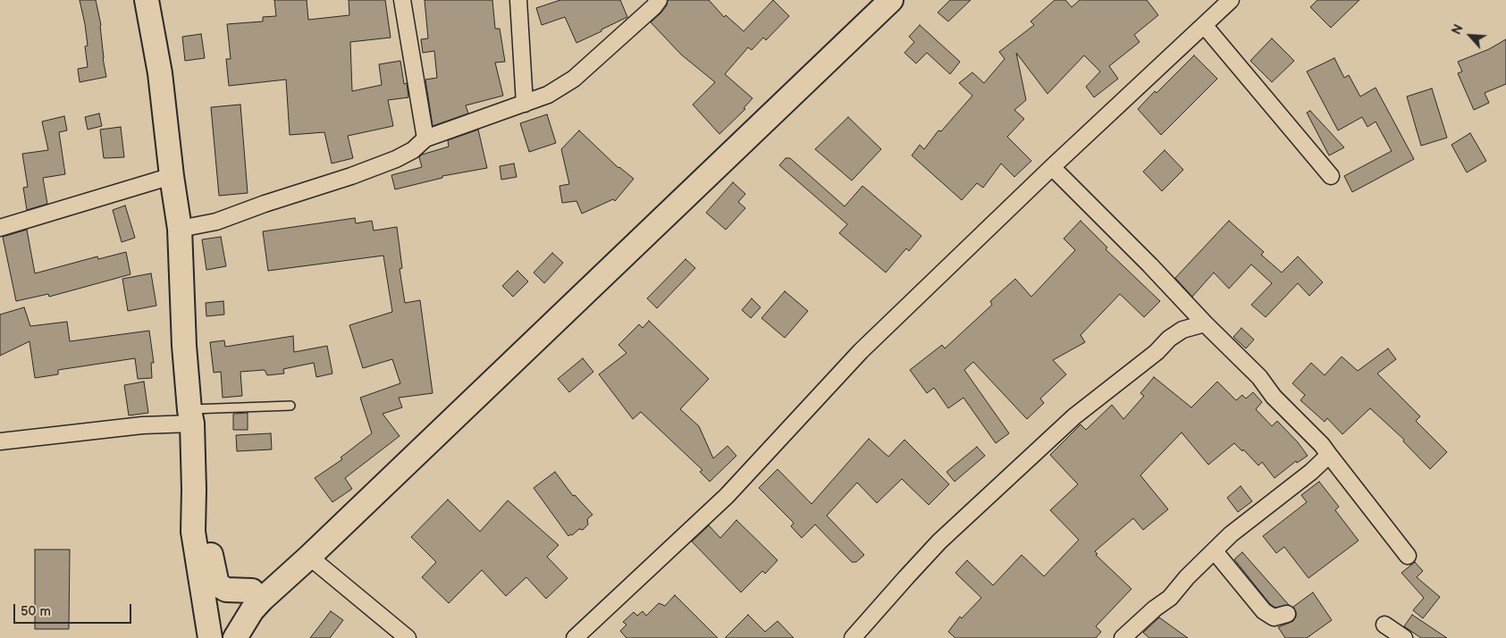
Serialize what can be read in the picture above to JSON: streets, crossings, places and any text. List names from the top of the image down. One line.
{"scale_bar":"50 m","north":"top left"}
